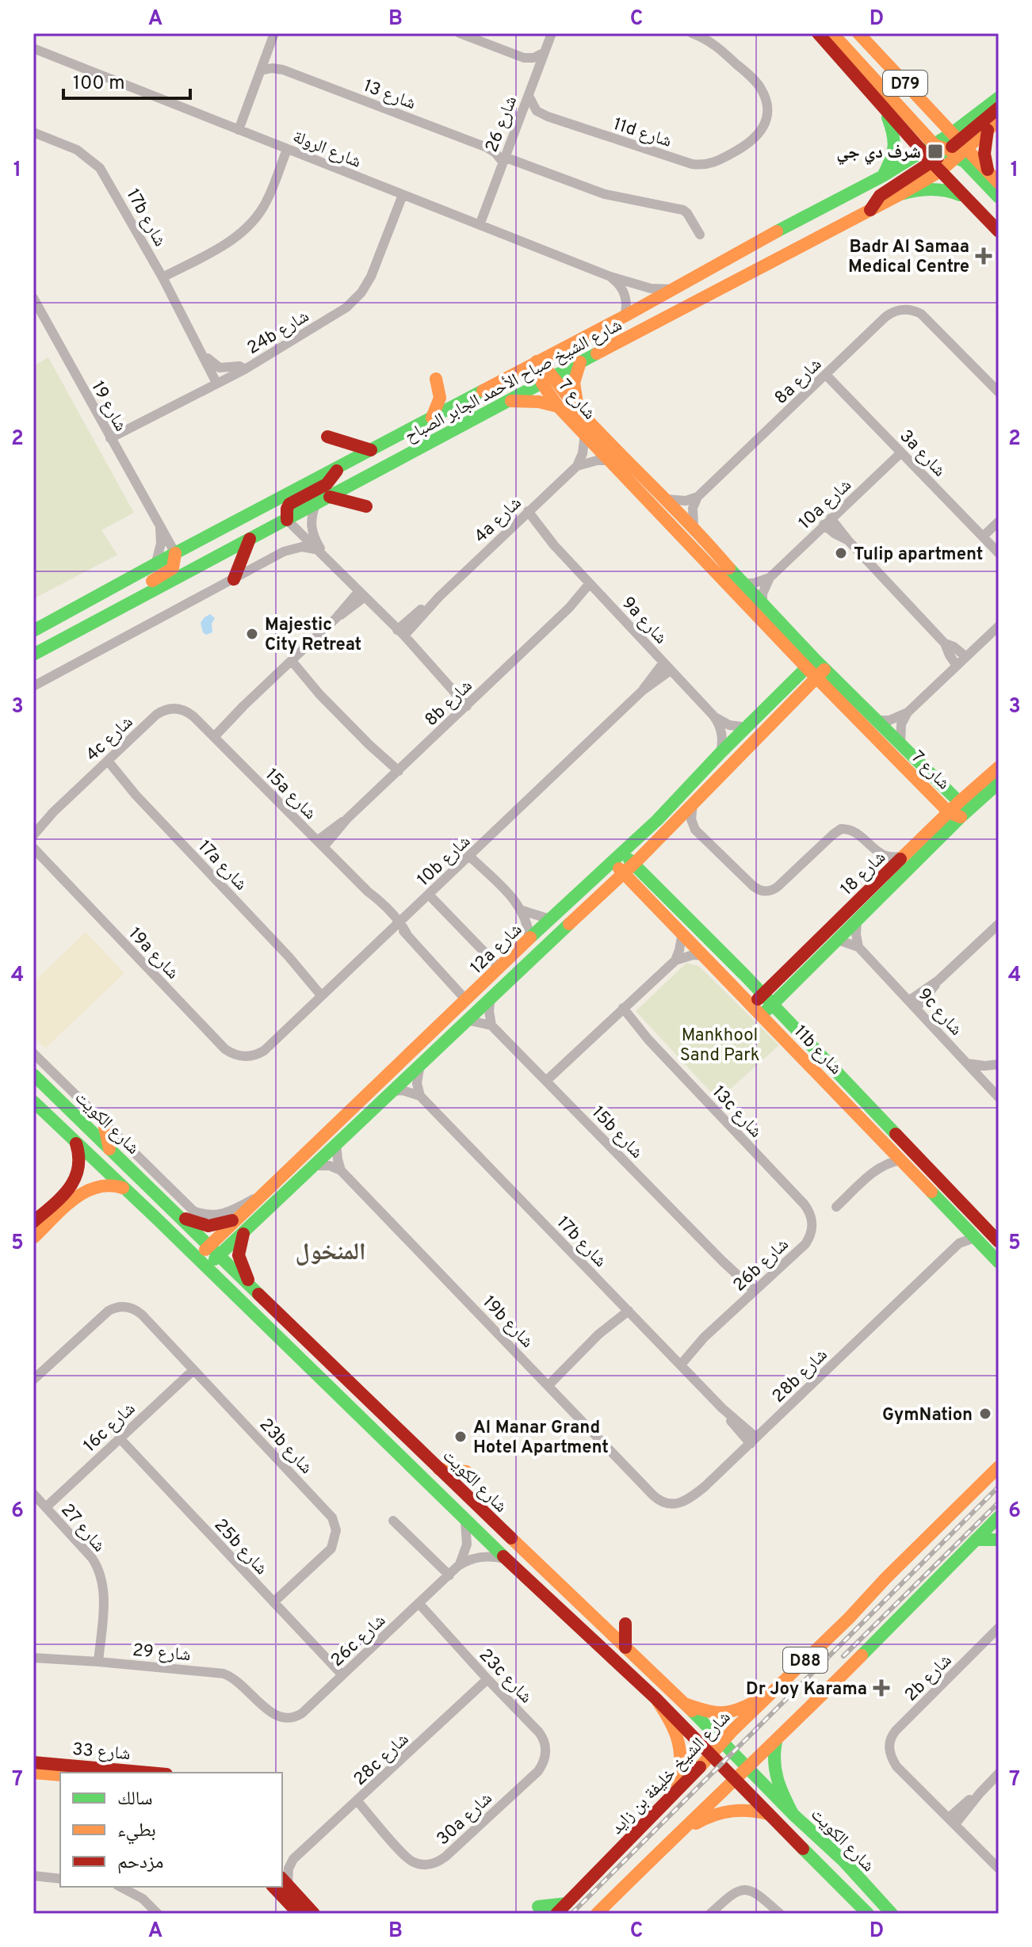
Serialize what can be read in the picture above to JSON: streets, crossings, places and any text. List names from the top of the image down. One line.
{"streets":{"main road":["D79","شارع الشيخ صباح الأحمد الجابر الصباح","شارع 7","شارع 18","12a شارع","11b شارع","شارع الكويت","D88","شارع 33","شارع الشيخ خليفة بن زايد"],"street":["شارع 13","شارع 26","11d شارع","شارع الرولة","17b شارع","24b شارع","8a شارع","شارع 19","3a شارع","10a شارع","4a شارع","9a شارع","8b شارع","4c شارع","15a شارع","10b شارع","17a شارع","19a شارع","9c شارع","13c شارع","15b شارع","26b شارع","19b شارع","28b شارع","16c شارع","23b شارع","شارع 27","25b شارع","26c شارع","شارع 29","23c شارع","2b شارع","28c شارع","30a شارع"]},"crossings":[["D79","شارع الشيخ صباح الأحمد الجابر الصباح"],["شارع 13","شارع 26"],["شارع 26","11d شارع"],["شارع 26","شارع الرولة"],["شارع الرولة","24b شارع"],["شارع الرولة","شارع الشيخ صباح الأحمد الجابر الصباح"],["17b شارع","24b شارع"],["17b شارع","26b شارع"],["17b شارع","28b شارع"],["24b شارع","شارع 19"],["شارع الشيخ صباح الأحمد الجابر الصباح","شارع 7"],["شارع الشيخ صباح الأحمد الجابر الصباح","شارع 19"],["8a شارع","3a شارع"],["شارع 7","شارع 18"],["شارع 7","12a شارع"],["3a شارع","10a شارع"],["4a شارع","9a شارع"],["9a شارع","8b شارع"],["9a شارع","10b شارع"],["9a شارع","12a شارع"],["8b شارع","15a شارع"],["4c شارع","15a شارع"],["4c شارع","17a شارع"],["15a شارع","10b شارع"],["15a شارع","12a شارع"],["10b شارع","17a شارع"],["10b شارع","19a شارع"],["شارع 18","9c شارع"],["شارع 18","11b شارع"],["12a شارع","11b شارع"],["12a شارع","شارع الكويت"],["11b شارع","28b شارع"],["13c شارع","26b شارع"],["شارع الكويت","26c شارع"],["شارع الكويت","D88"],["شارع الكويت","شارع الشيخ خليفة بن زايد"],["15b شارع","26b شارع"],["19b شارع","28b شارع"],["16c شارع","23b شارع"],["16c شارع","شارع 27"],["16c شارع","25b شارع"],["23b شارع","25b شارع"],["شارع 27","شارع 29"],["25b شارع","26c شارع"],["26c شارع","شارع 29"],["26c شارع","23c شارع"],["23c شارع","28c شارع"],["23c شارع","30a شارع"],["28c شارع","30a شارع"]],"districts":["المنخول"],"parks":["Mankhool Sand Park"],"places":{"transit":["شرف دي جي"],"health":["Badr Al Samaa Medical Centre","Dr Joy Karama"],"other":["Tulip apartment","Majestic City Retreat","GymNation","Al Manar Grand Hotel Apartment"]},"legend":["سالك","بطيء","مزدحم"],"scale_bar":"100 m","grid":{"columns":["A","B","C","D"],"rows":["1","2","3","4","5","6","7"]}}
